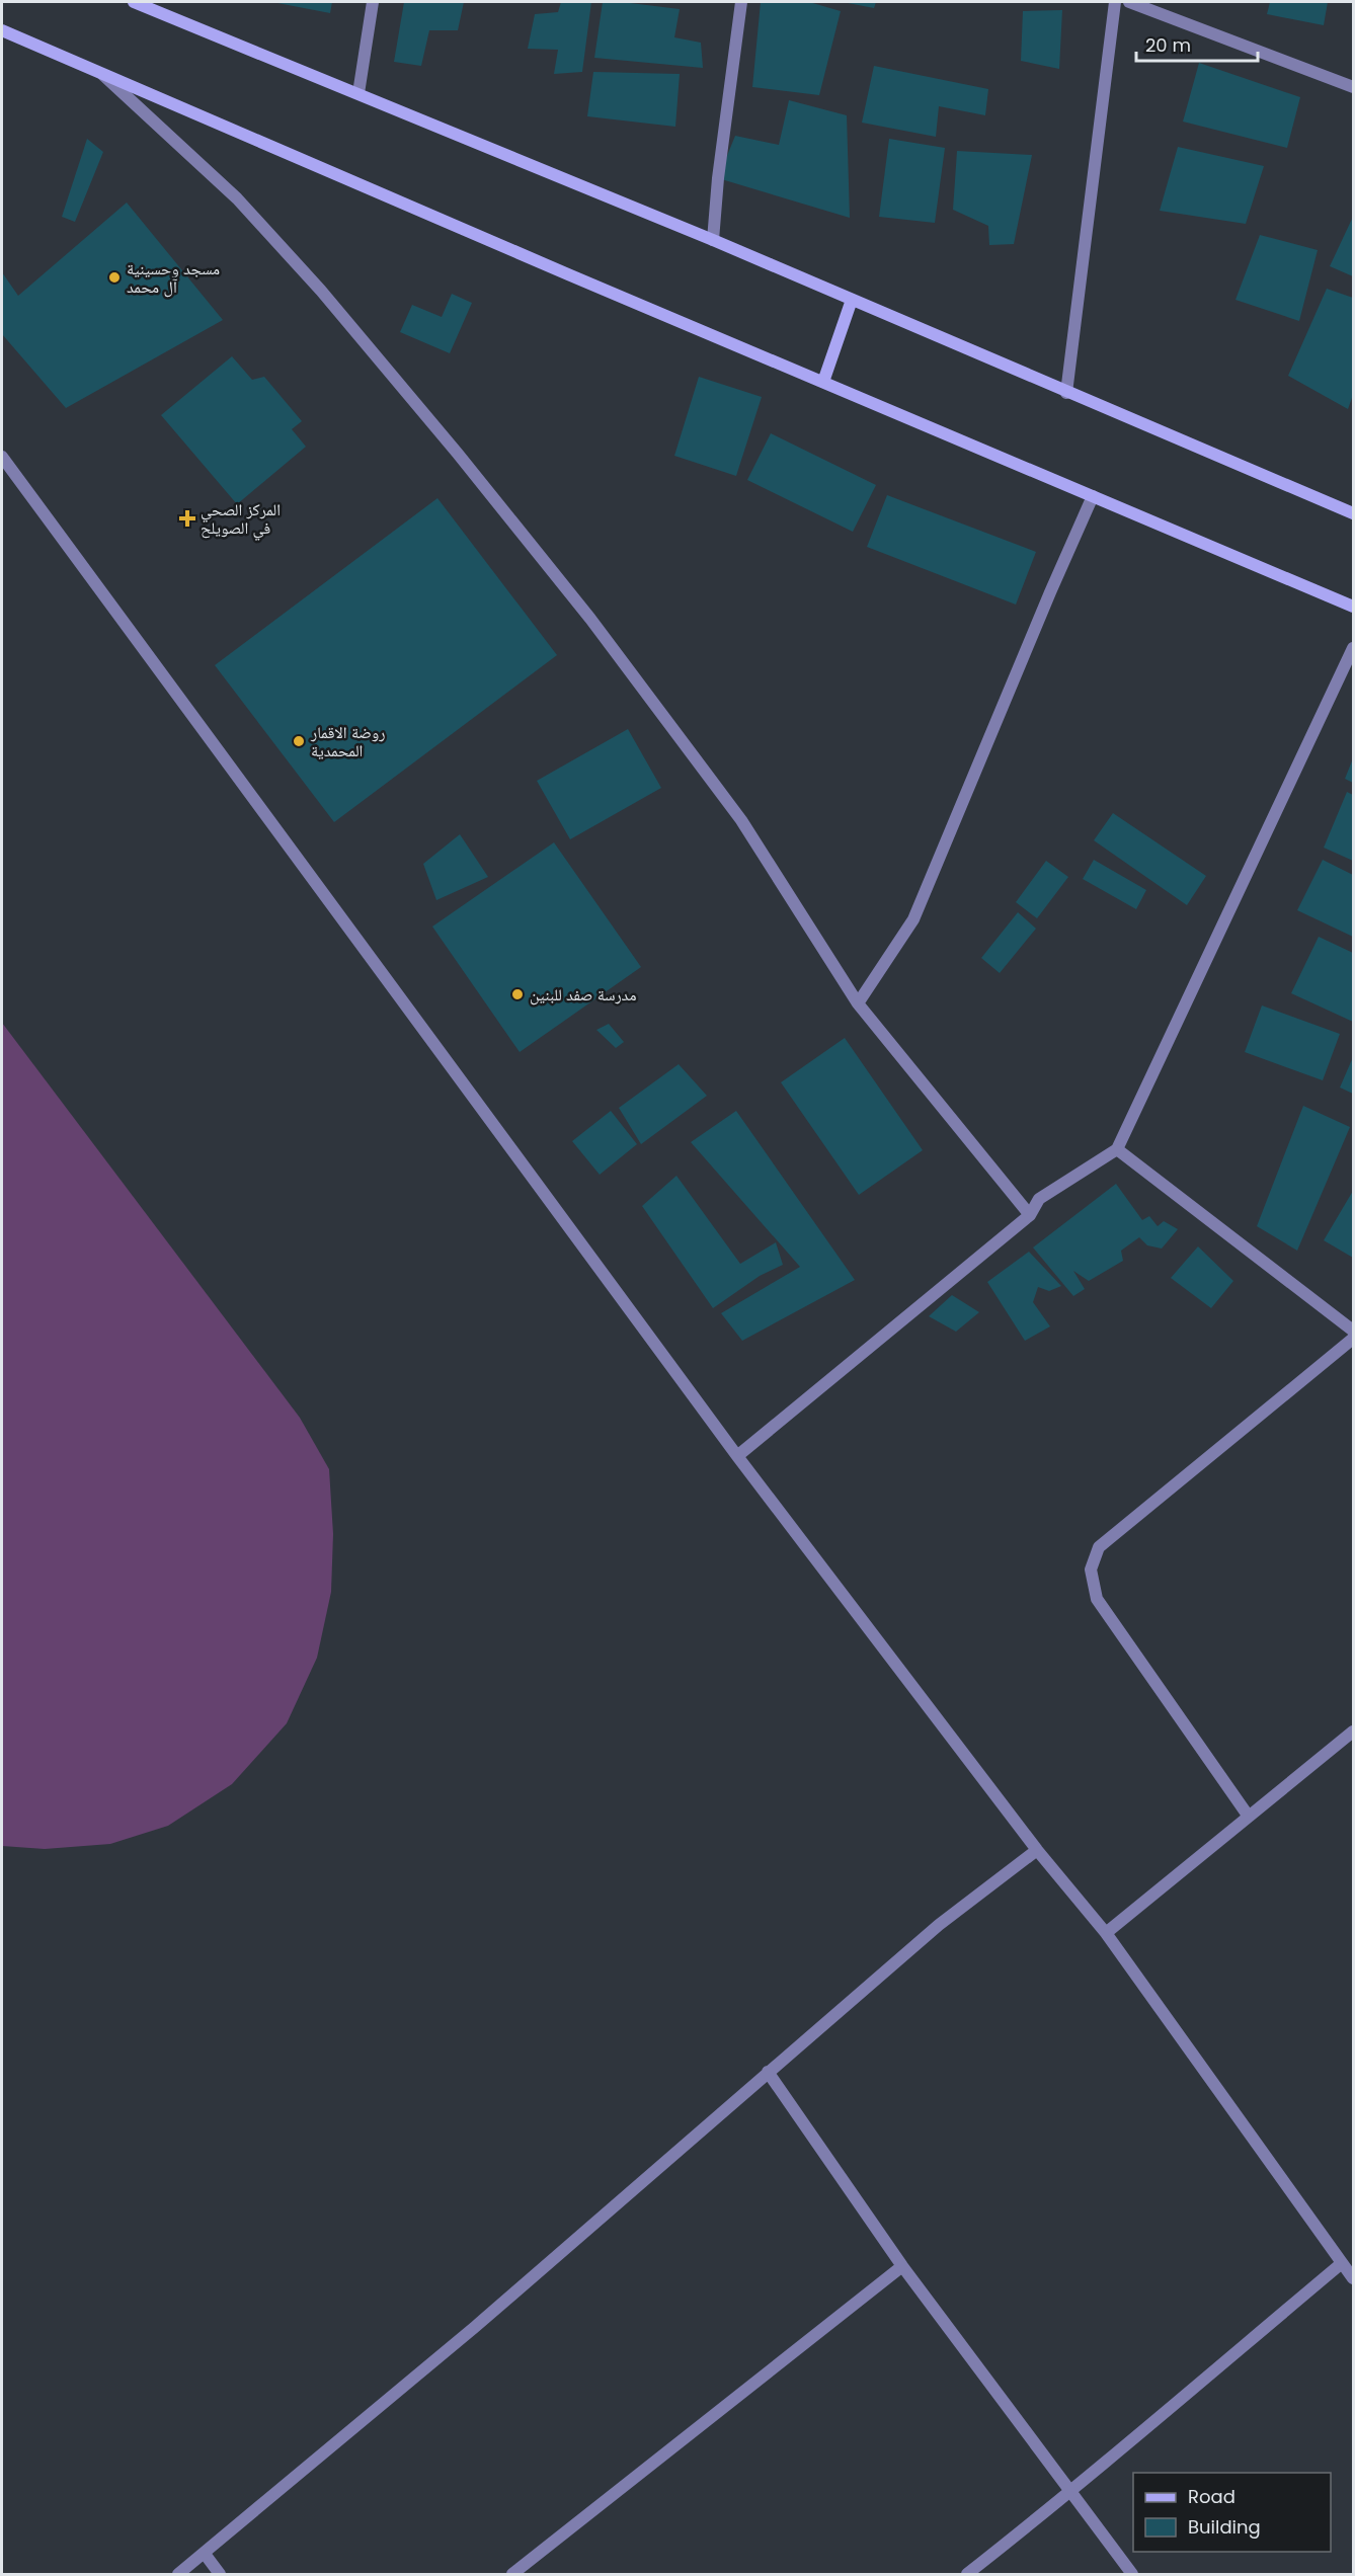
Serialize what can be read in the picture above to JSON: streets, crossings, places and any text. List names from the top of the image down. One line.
{"places":{"other":["مسجد وحسينية آل محمد","روضة الاقمار المحمدية","مدرسة صفد للبنين"],"health":["المركز الصحي في الصويلح"]},"legend":["Road","Building"],"scale_bar":"20 m"}
